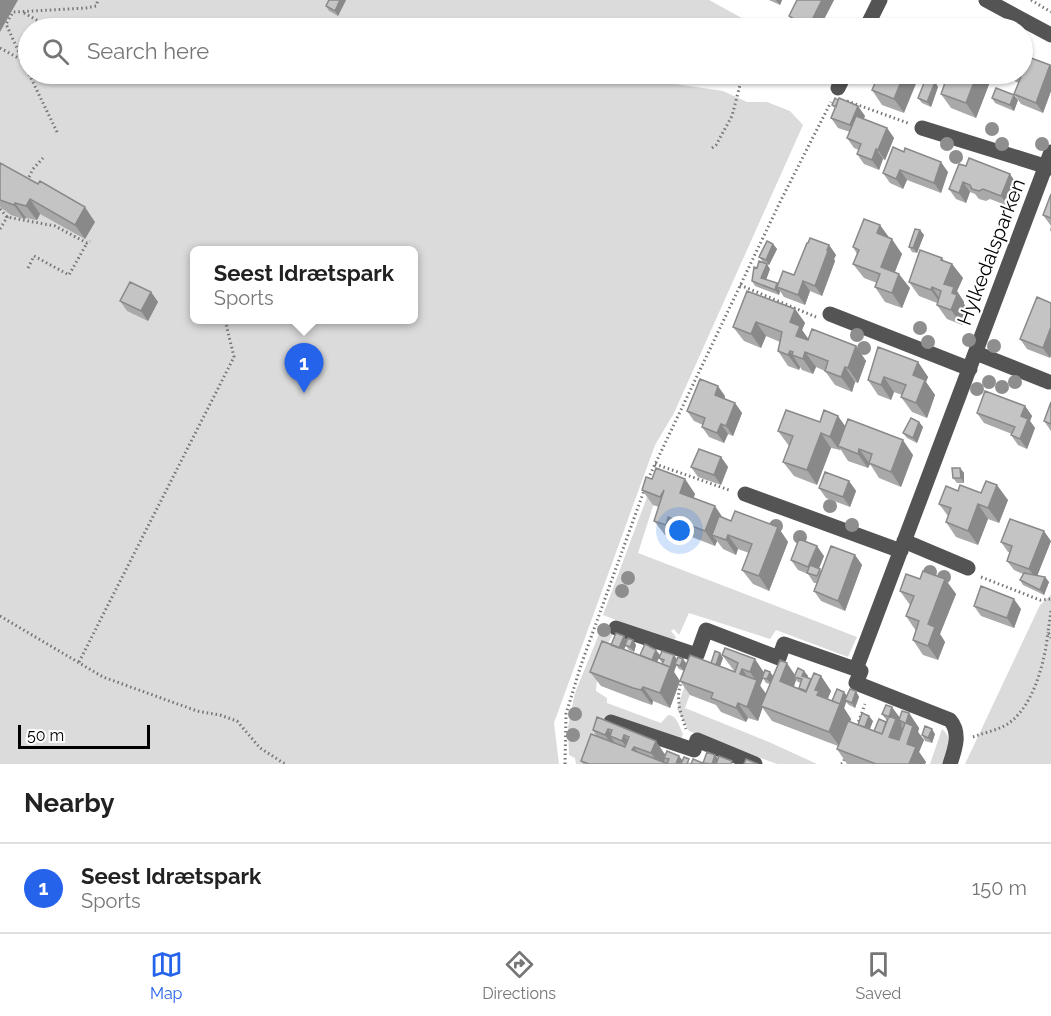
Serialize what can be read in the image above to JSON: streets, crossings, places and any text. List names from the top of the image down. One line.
{"streets":{"street":["Hylkedalsparken"]},"scale_bar":"50 m","page":{"search":"Search here","popup":["Seest Idrætspark","Sports"],"pins":"1","scale":"50 m","heading":"Nearby","list":[{"mark":"1","name":"Seest Idrætspark","note":"Sports","value":"150 m"}],"nav":["Map","Directions","Saved"]}}
